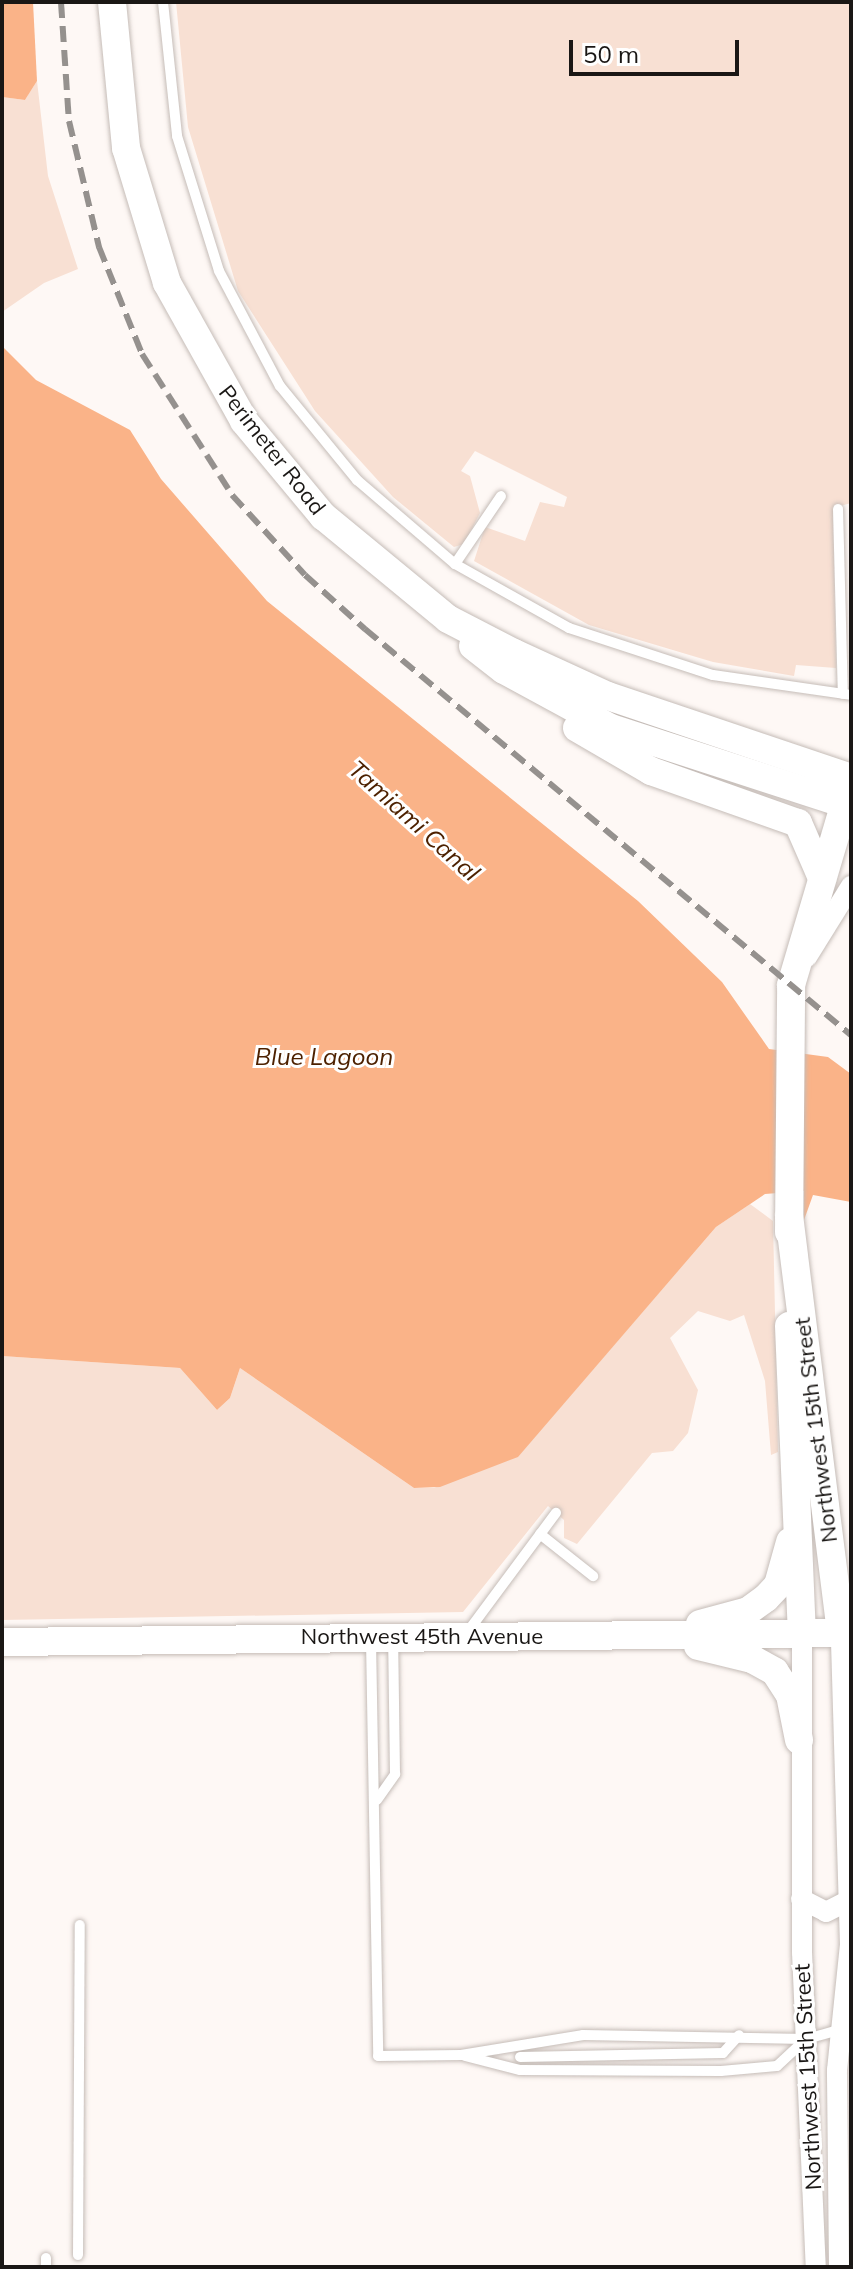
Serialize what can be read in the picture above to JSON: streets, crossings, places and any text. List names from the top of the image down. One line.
{"streets":{"street":["Perimeter Road","Northwest 15th Street","Northwest 45th Avenue"]},"crossings":[["Perimeter Road","Northwest 15th Street"],["Northwest 15th Street","Northwest 45th Avenue"]],"water":["Tamiami Canal","Blue Lagoon"],"scale_bar":"50 m"}
